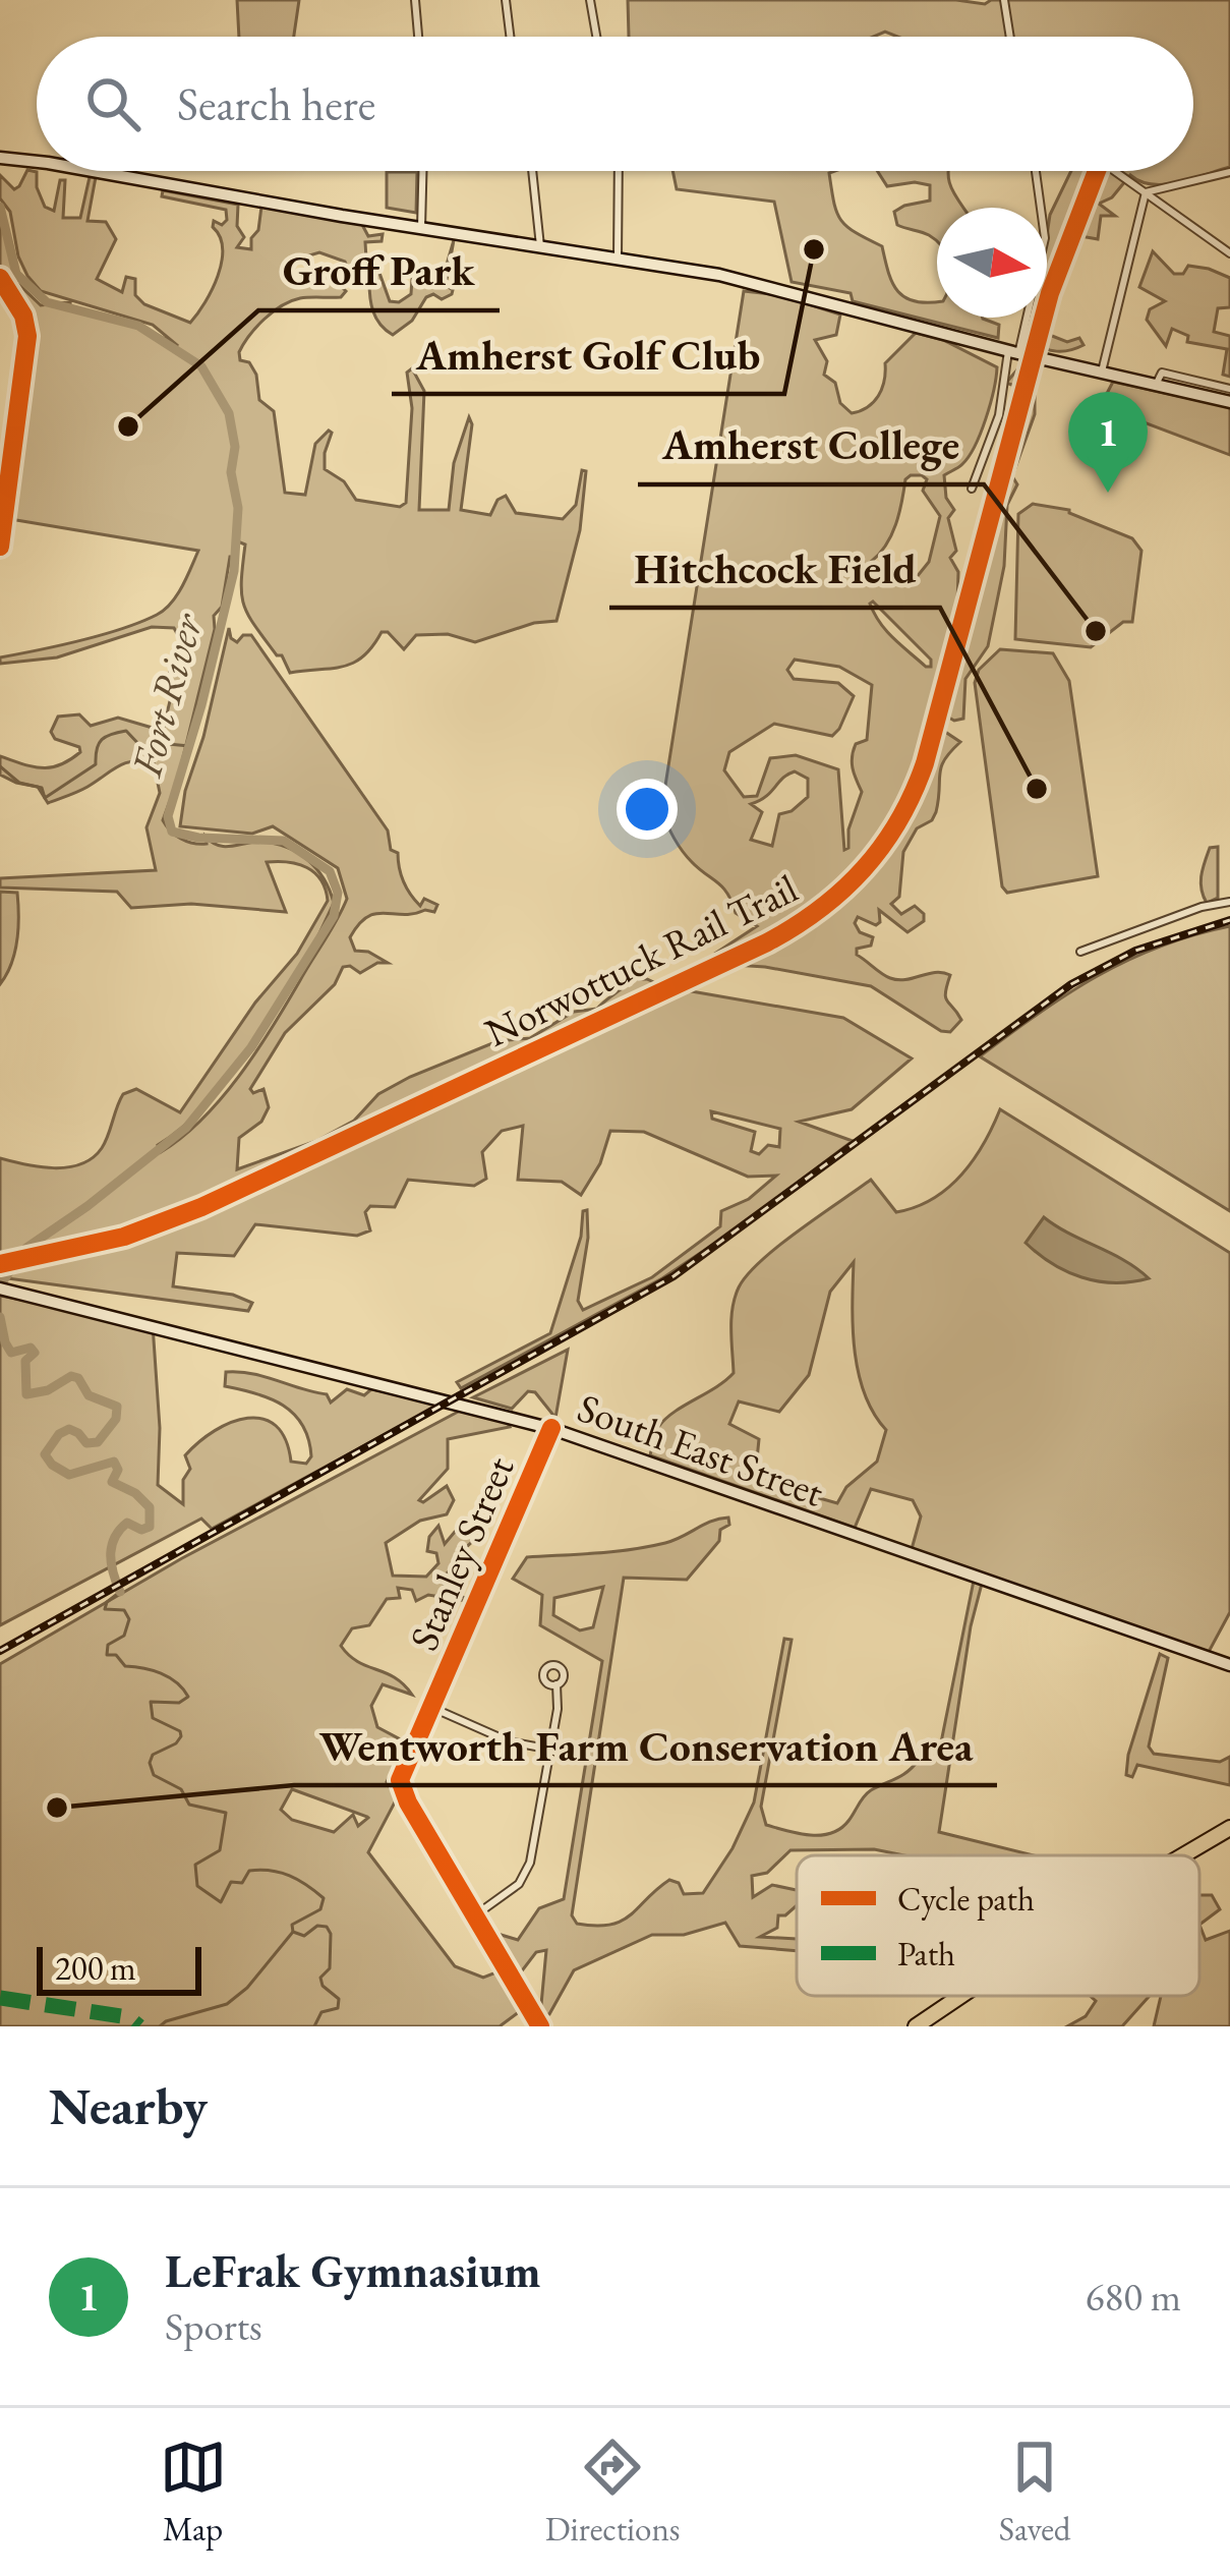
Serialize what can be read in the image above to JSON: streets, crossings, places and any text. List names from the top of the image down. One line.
{"streets":{"main road":["South East Street"],"street":["Stanley Street"],"cycle path":["Norwottuck Rail Trail"]},"crossings":[["South East Street","Stanley Street"]],"water":["Fort River"],"places":["Amherst Golf Club","Groff Park","Amherst College","Hitchcock Field","Wentworth Farm Conservation Area"],"legend":["Cycle path","Path"],"scale_bar":"200 m","north":"right","page":{"search":"Search here","pins":"1","scale":"200 m","heading":"Nearby","list":[{"mark":"1","name":"LeFrak Gymnasium","note":"Sports","value":"680 m"}],"nav":["Map","Directions","Saved"]}}
